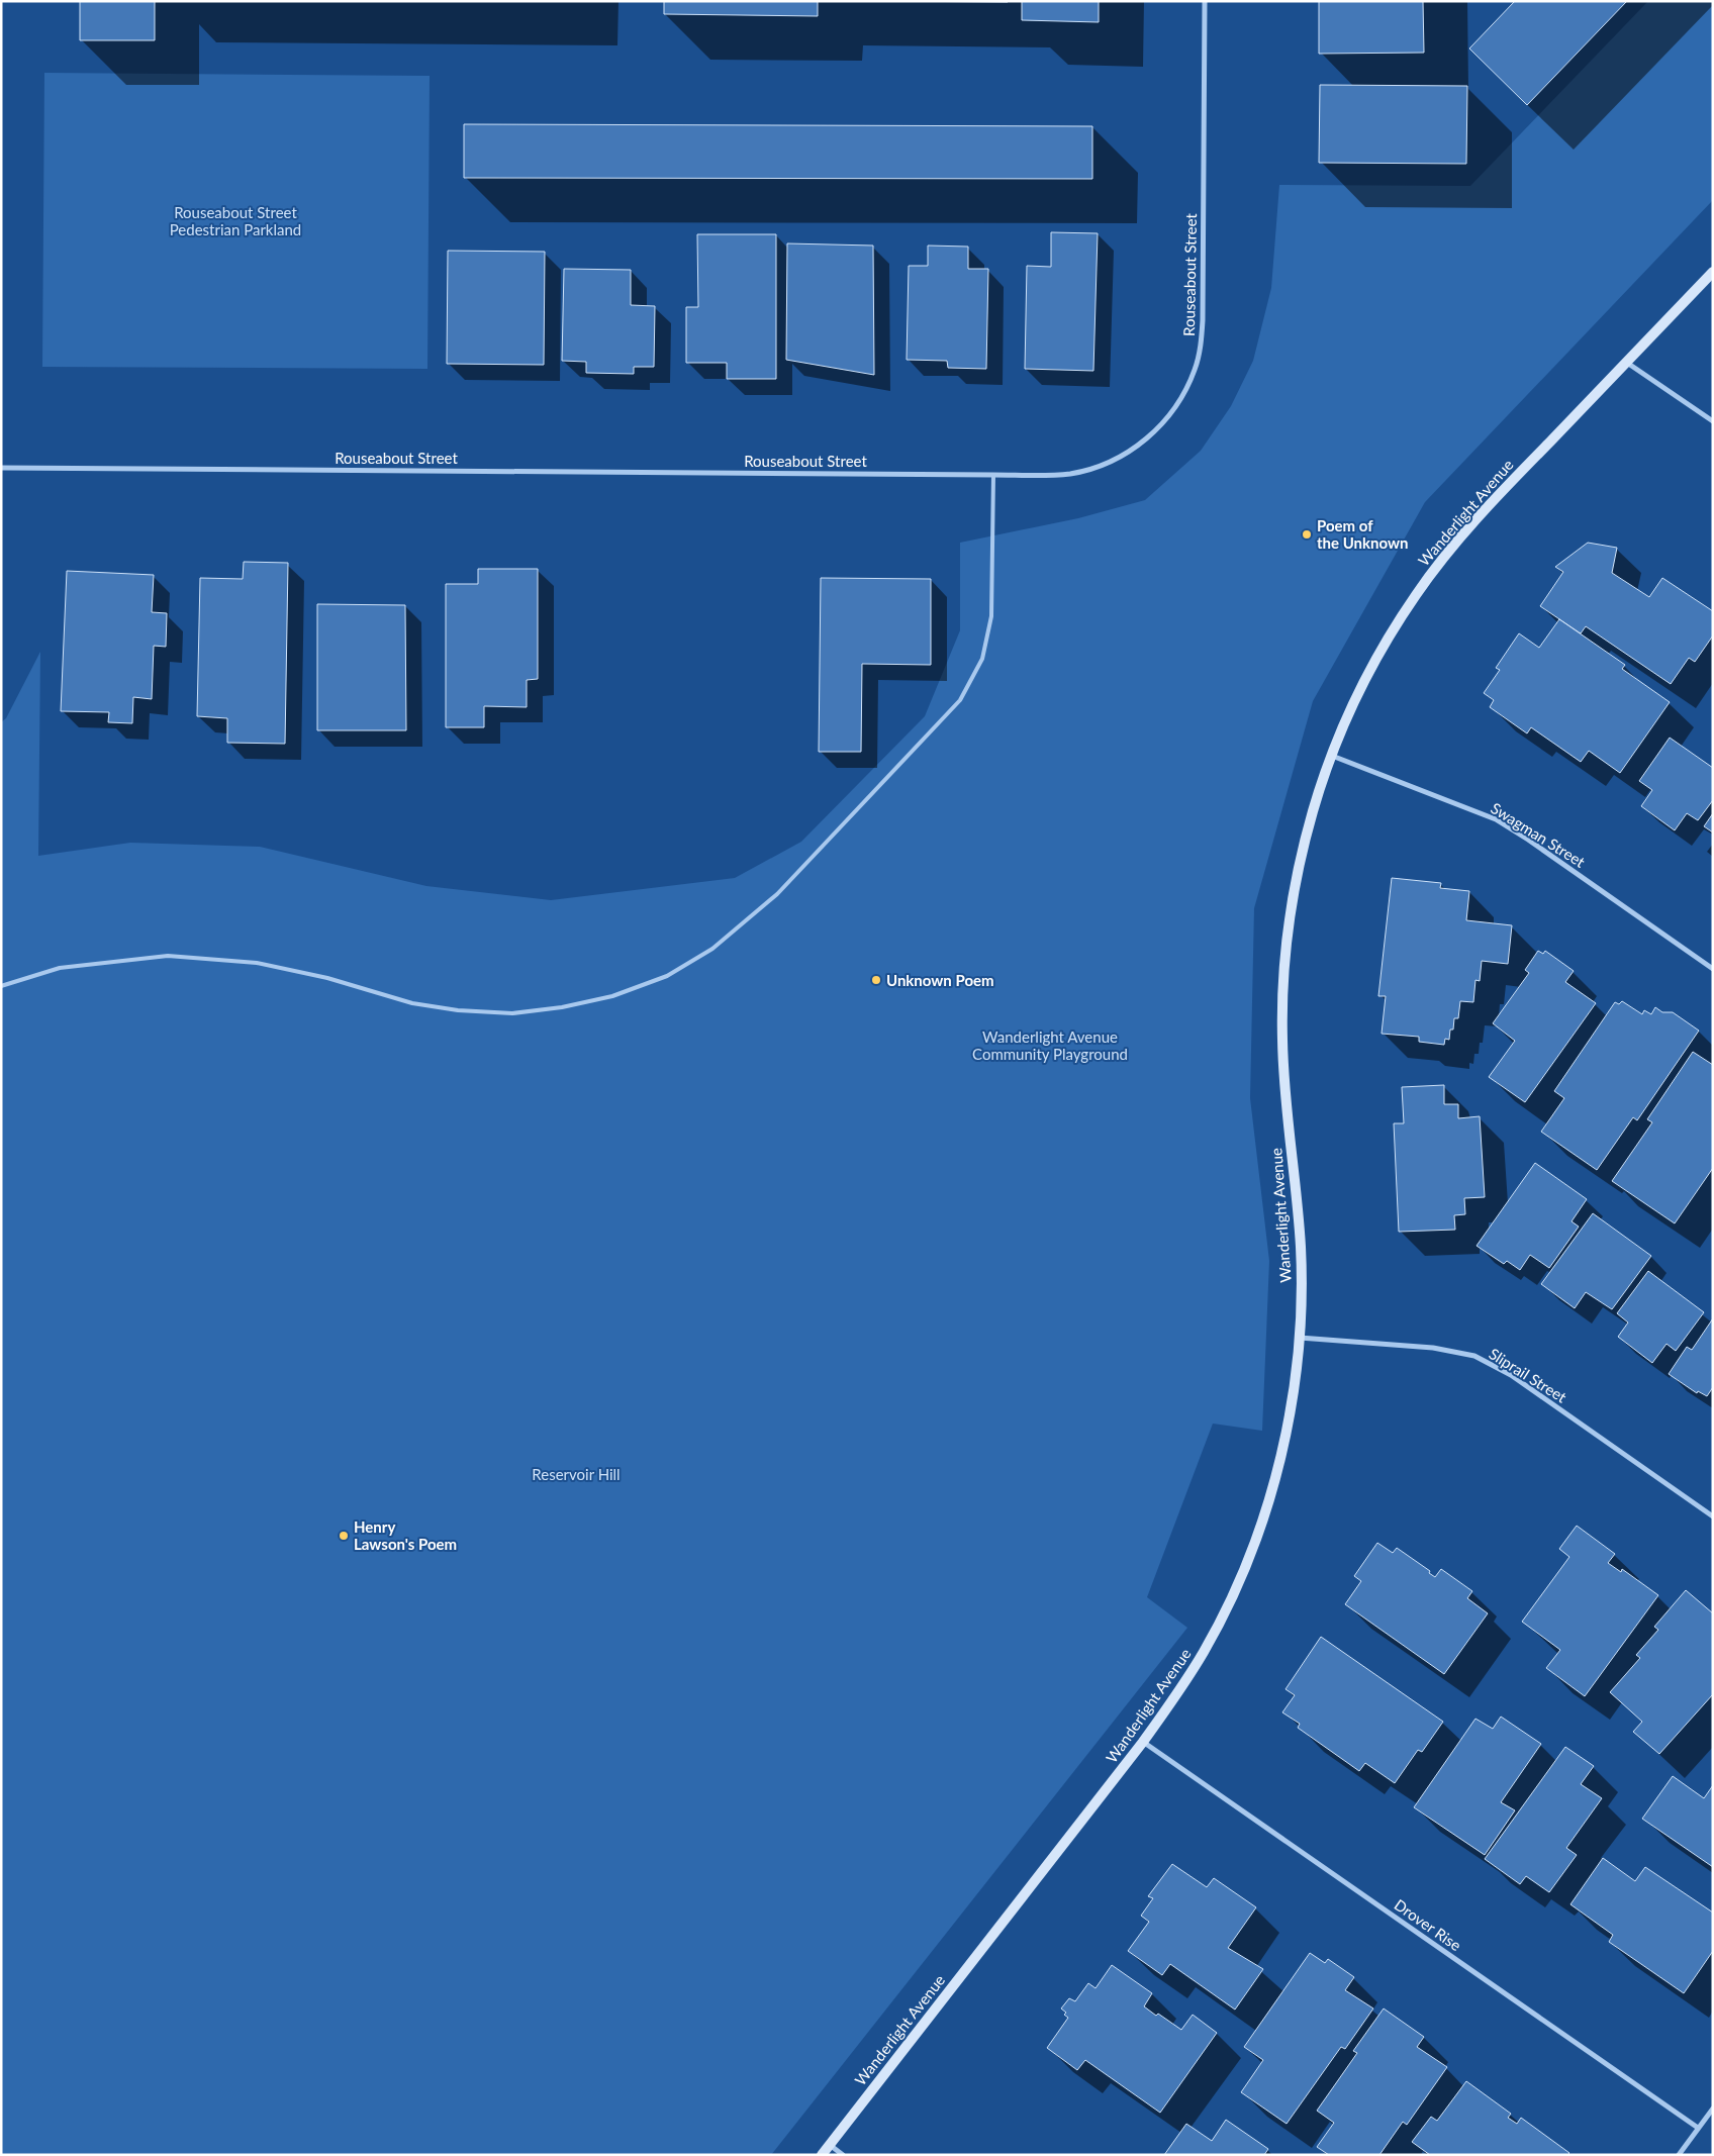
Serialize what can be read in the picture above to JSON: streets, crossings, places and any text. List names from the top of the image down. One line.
{"streets":{"street":["Rouseabout Street","Wanderlight Avenue","Swagman Street","Sliprail Street","Drover Rise"]},"crossings":[["Wanderlight Avenue","Swagman Street"],["Wanderlight Avenue","Sliprail Street"],["Wanderlight Avenue","Drover Rise"]],"parks":["Rouseabout Street Pedestrian Parkland","Wanderlight Avenue Community Playground","Reservoir Hill"],"places":["Poem of the Unknown","Unknown Poem","Henry Lawson's Poem"]}
